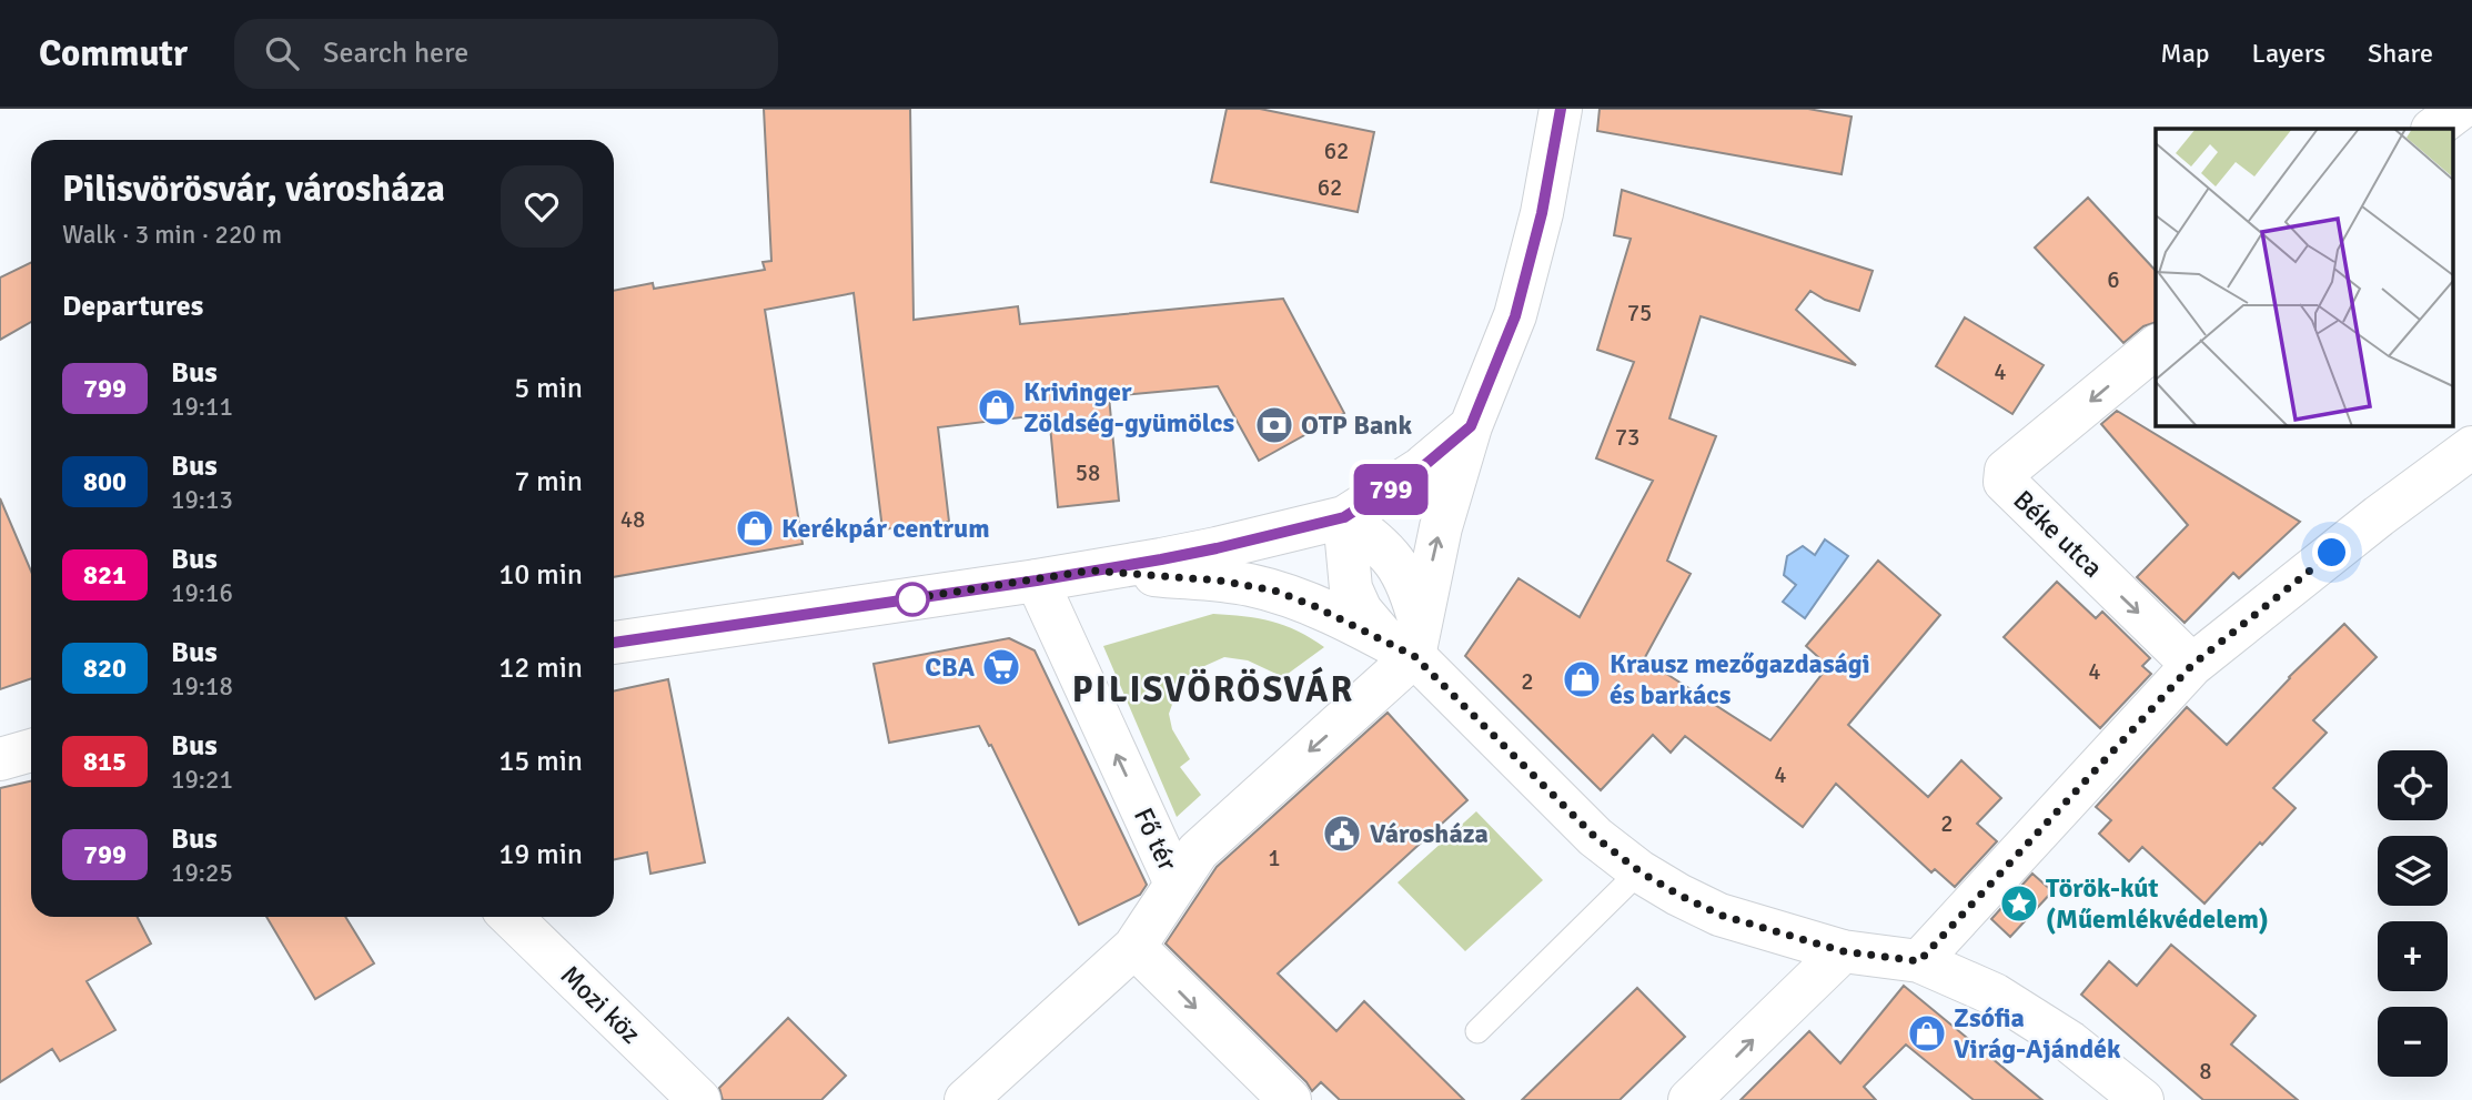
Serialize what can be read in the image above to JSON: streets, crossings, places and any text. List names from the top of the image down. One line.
{"streets":{"street":["Béke utca","Fő tér","Mozi köz"]},"districts":["PILISVÖRÖSVÁR"],"places":{"shop":["Krivinger Zöldség-gyümölcs","Kerékpár centrum","Krausz mezőgazdasági és barkács","Zsófia Virág-Ajándék"],"bank":["OTP Bank"],"supermarket":["CBA"],"public building":["Városháza"],"place":["Török-kút (Műemlékvédelem)"]},"lines":["bus line 799"],"house_numbers":["62","62","6","75","4","73","58","48","4","2","4","2","1","8"],"page":{"header":"Commutr","search":"Search here","nav":["Map","Layers","Share"],"on_map":"799","heading":[["Pilisvörösvár, városháza","Walk · 3 min · 220 m"],"Departures"],"list":[{"mark":"799","name":"Bus","note":"19:11","value":"5 min"},{"mark":"800","name":"Bus","note":"19:13","value":"7 min"},{"mark":"821","name":"Bus","note":"19:16","value":"10 min"},{"mark":"820","name":"Bus","note":"19:18","value":"12 min"},{"mark":"815","name":"Bus","note":"19:21","value":"15 min"},{"mark":"799","name":"Bus","note":"19:25","value":"19 min"}],"map_buttons":["+","−"]}}
